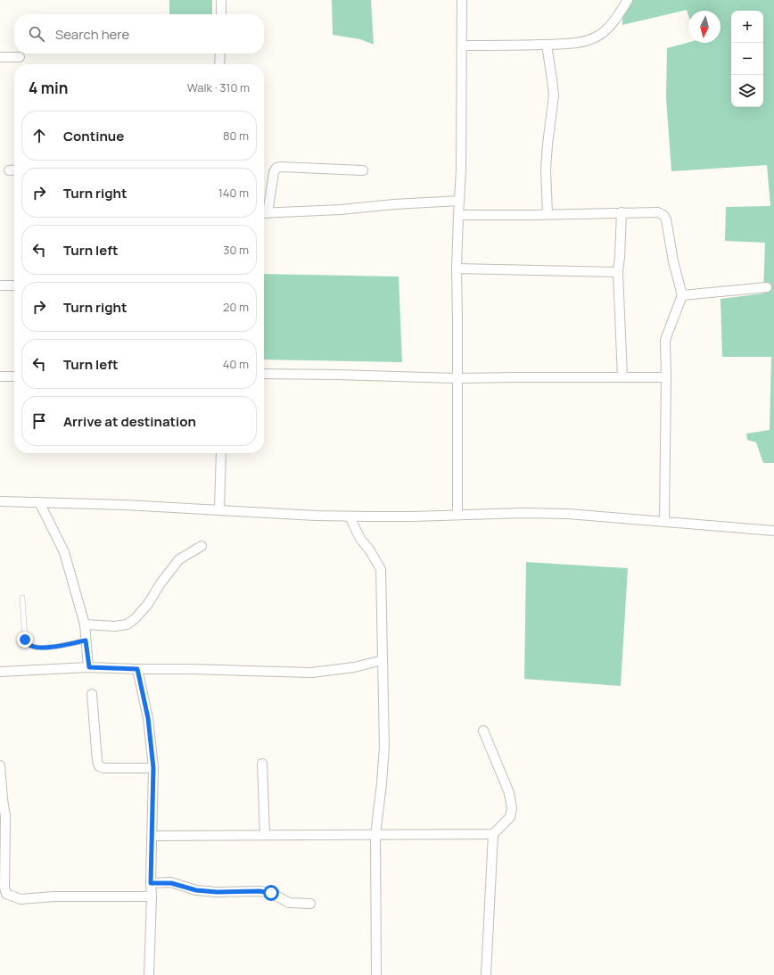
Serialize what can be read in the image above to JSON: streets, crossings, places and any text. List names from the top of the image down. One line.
{"north":"bottom","page":{"map_buttons":["+","−"],"search":"Search here","heading":["4 min","Walk · 310 m"],"list":[["Continue","80 m"],["Turn right","140 m"],["Turn left","30 m"],["Turn right","20 m"],["Turn left","40 m"],"Arrive at destination"]}}
